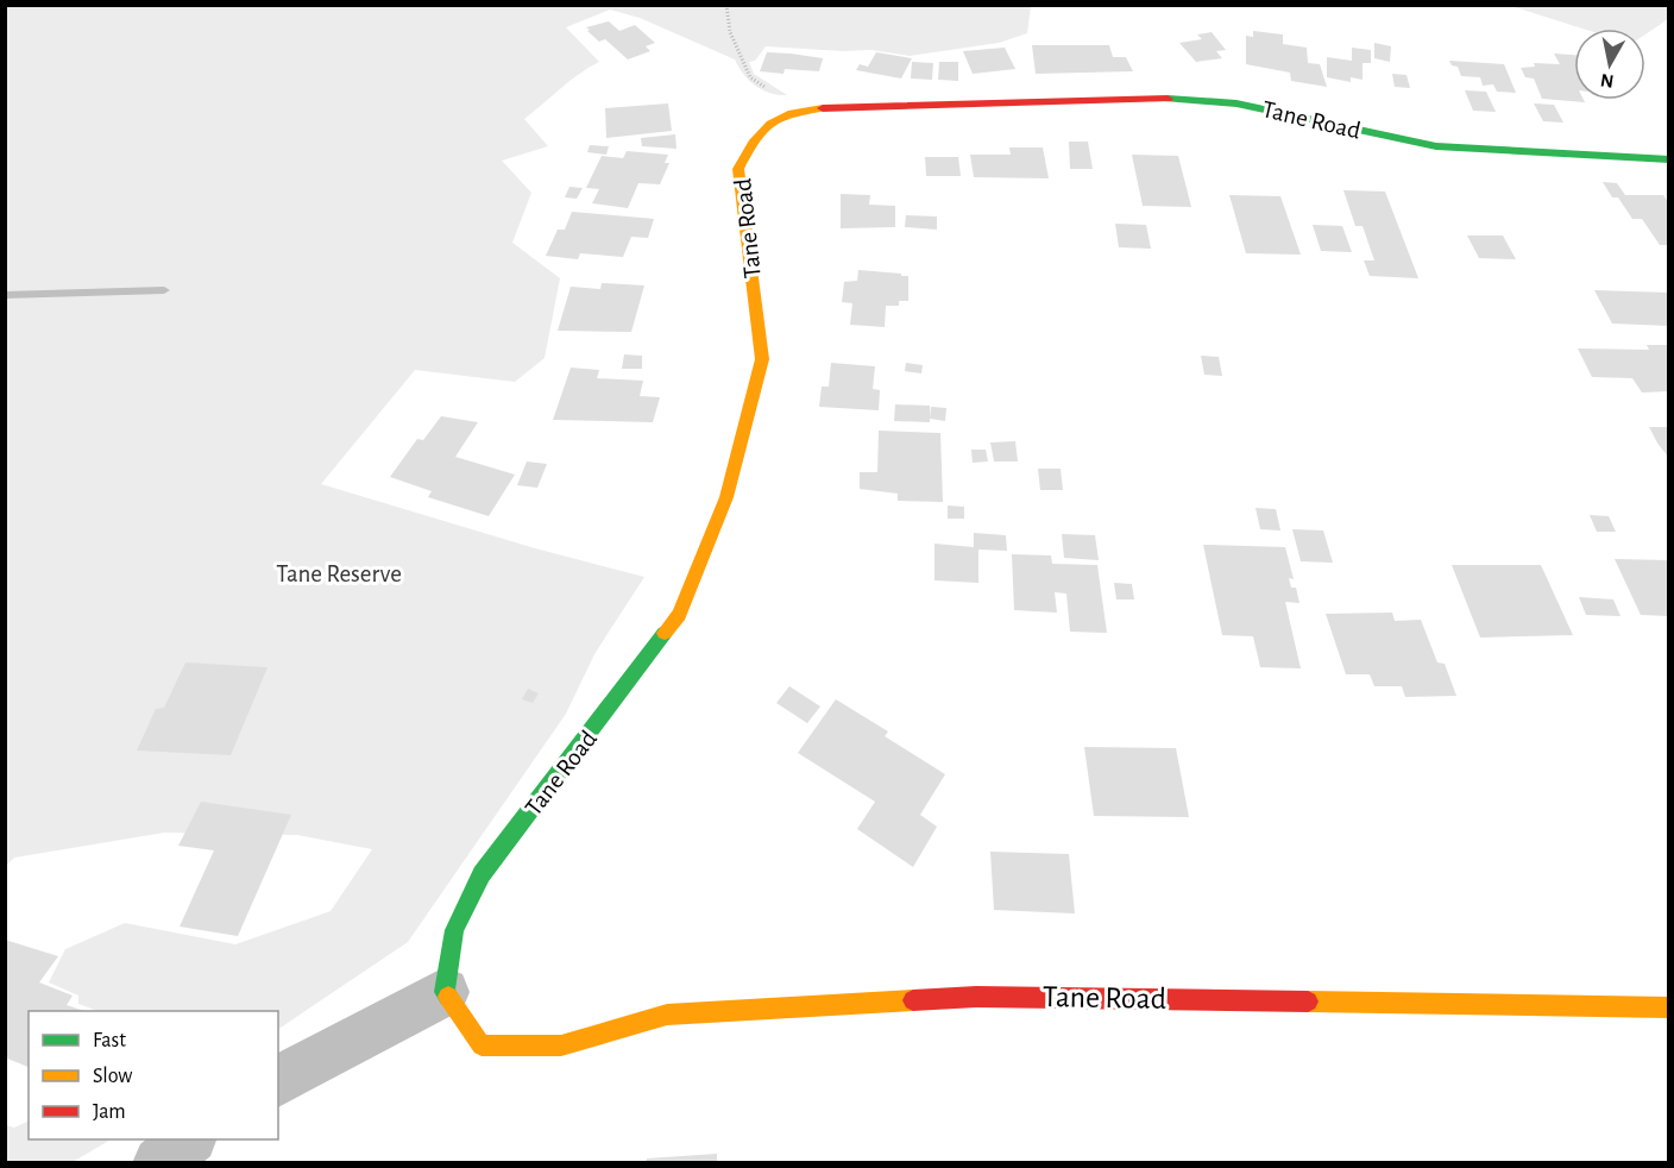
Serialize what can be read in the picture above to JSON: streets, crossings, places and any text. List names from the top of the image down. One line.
{"streets":{"street":["Tane Road"]},"parks":["Tane Reserve"],"legend":["Fast","Slow","Jam"],"north":"bottom"}
